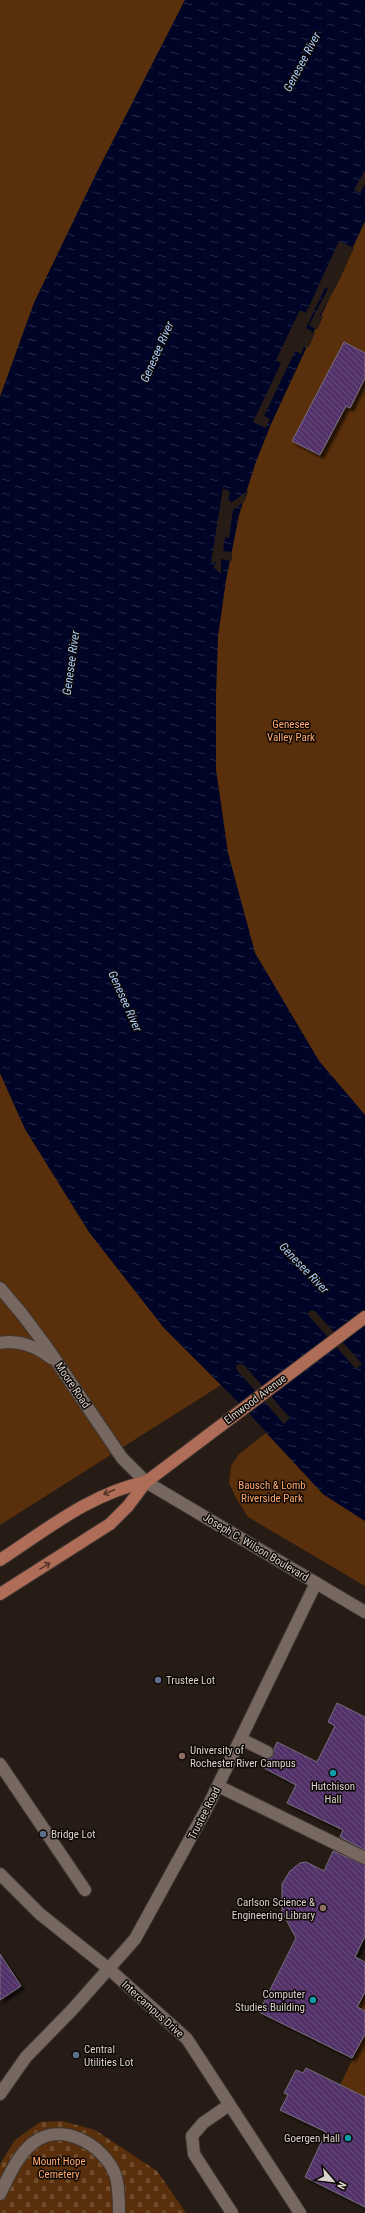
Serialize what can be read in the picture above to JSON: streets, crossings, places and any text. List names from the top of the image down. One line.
{"streets":{"main road":["Elmwood Avenue"],"street":["Moore Road","Joseph C. Wilson Boulevard","Trustee Road","Intercampus Drive"]},"crossings":[["Moore Road","Elmwood Avenue"],["Moore Road","Joseph C. Wilson Boulevard"],["Elmwood Avenue","Joseph C. Wilson Boulevard"],["Joseph C. Wilson Boulevard","Trustee Road"],["Trustee Road","Intercampus Drive"]],"water":["Genesee River"],"parks":["Genesee Valley Park","Bausch & Lomb Riverside Park","Mount Hope Cemetery"],"places":["Trustee Lot","University of Rochester River Campus","Hutchison Hall","Bridge Lot","Carlson Science & Engineering Library","Computer Studies Building","Central Utilities Lot","Goergen Hall"],"north":"bottom right"}
